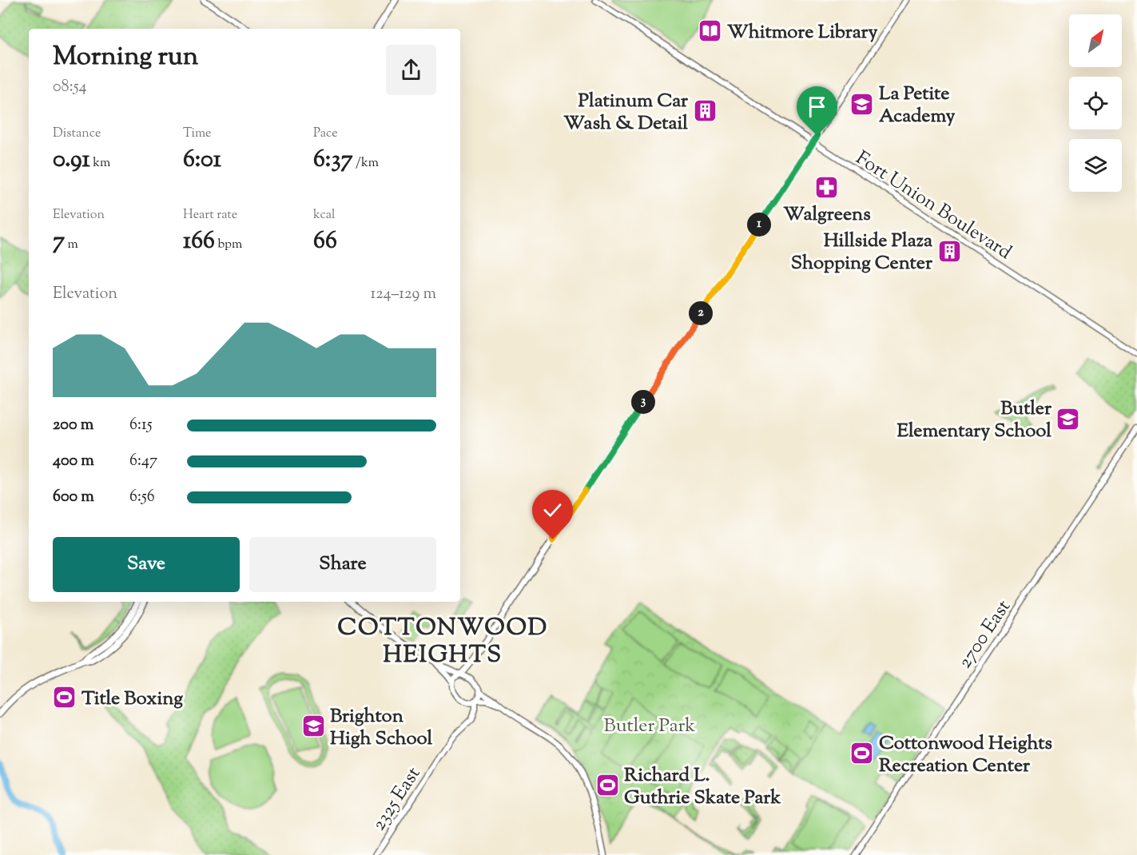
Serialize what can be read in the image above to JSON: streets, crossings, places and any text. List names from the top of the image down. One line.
{"streets":{"street":["Fort Union Boulevard","2700 East","2325 East"]},"districts":["COTTONWOOD HEIGHTS"],"parks":["Butler Park"],"places":{"library":["Whitmore Library"],"school or university":["La Petite Academy","Butler Elementary School","Brighton High School"],"building":["Platinum Car Wash & Detail","Hillside Plaza Shopping Center"],"pharmacy":["Walgreens"],"sports":["Title Boxing","Cottonwood Heights Recreation Center","Richard L. Guthrie Skate Park"]},"north":"top right","page":{"heading":["Morning run","08:54"],"stats":[["Distance","0.91 km"],["Time","6:01"],["Pace","6:37 /km"],["Elevation","7 m"],["Heart rate","166 bpm"],["kcal","66"]],"pins":["1","2","3"],"chart":["Elevation","124–129 m"],"list":[{"name":"200 m","note":"6:15"},{"name":"400 m","note":"6:47"},{"name":"600 m","note":"6:56"}],"buttons":["Save","Share"]}}
